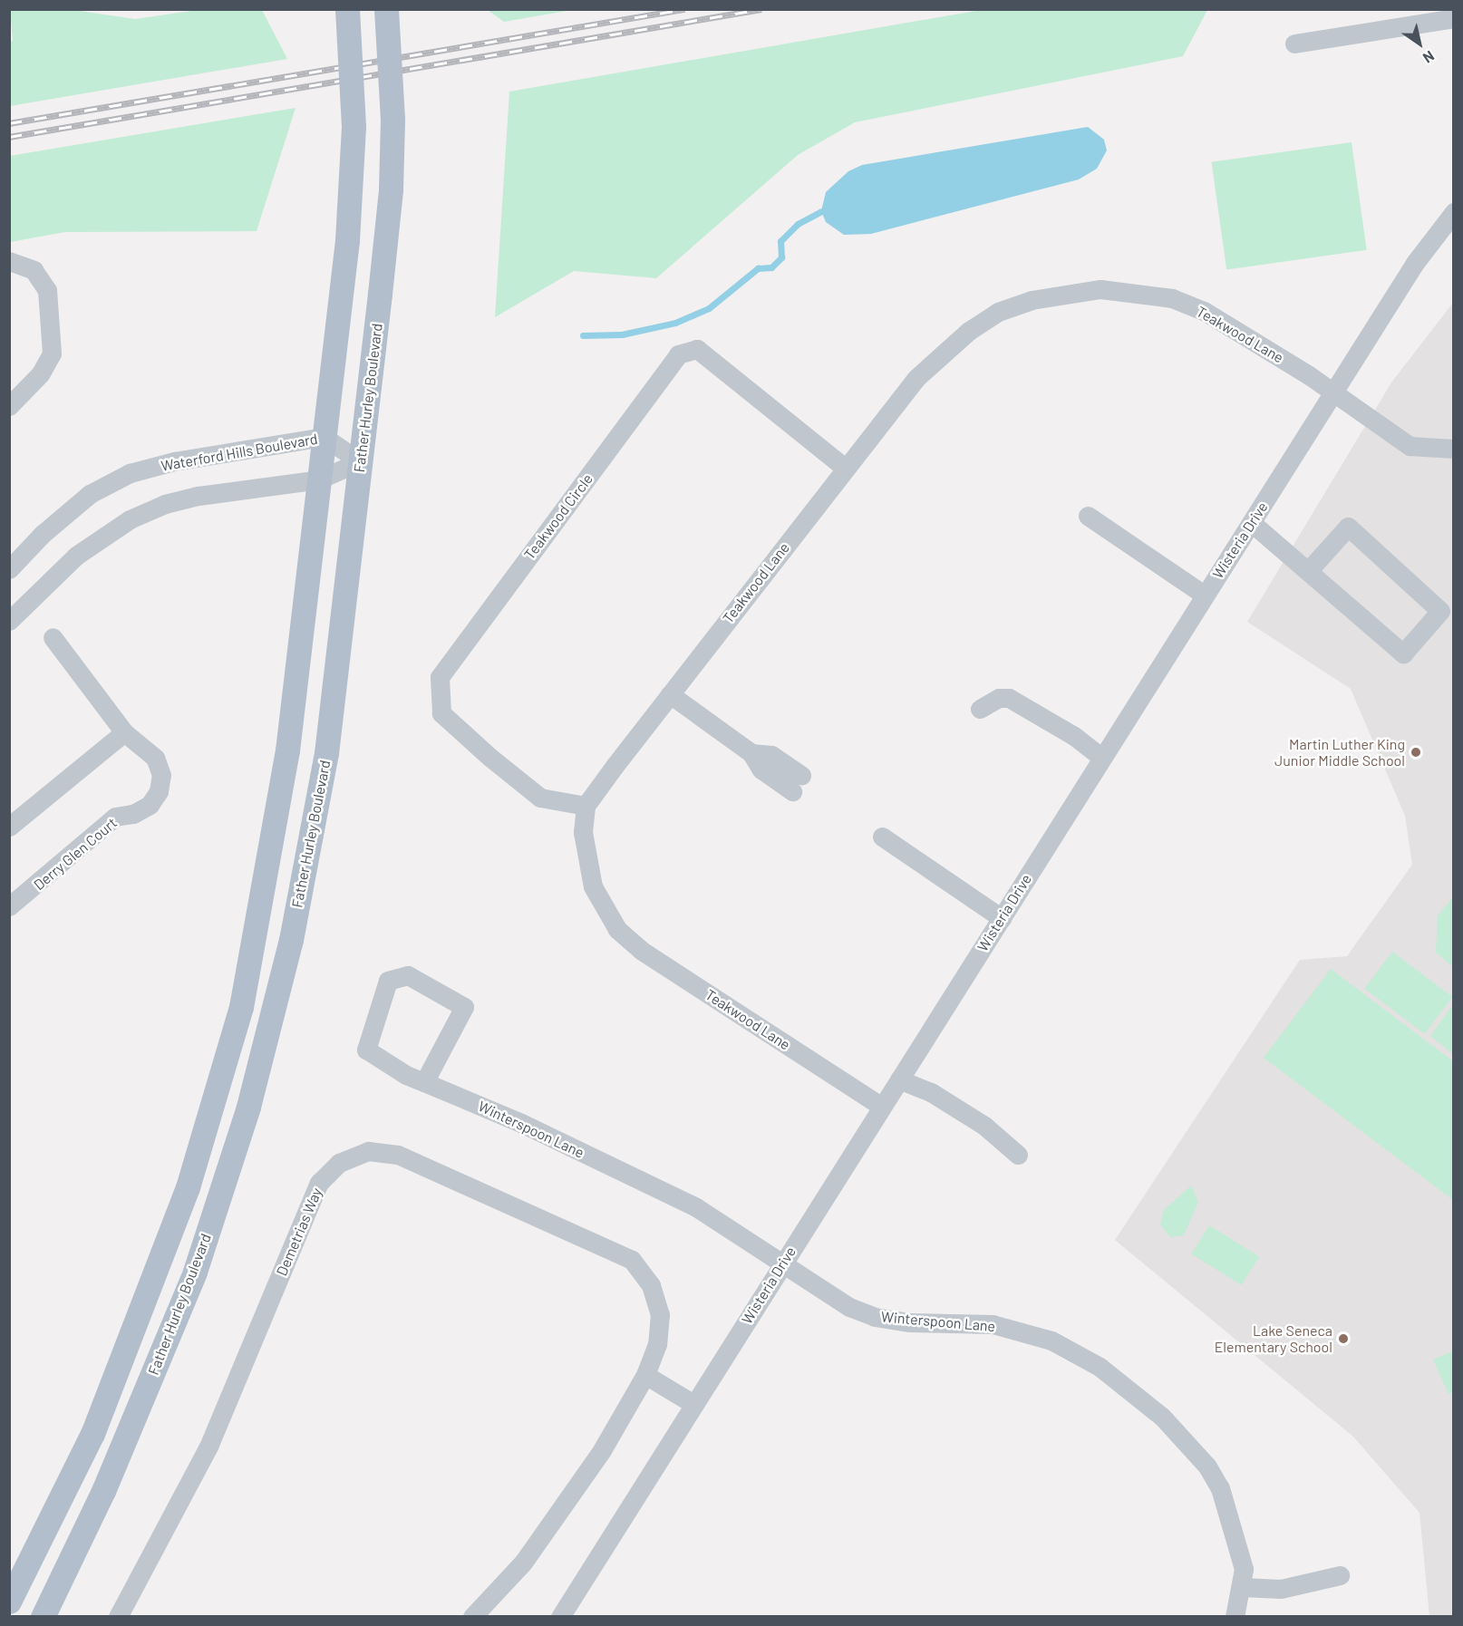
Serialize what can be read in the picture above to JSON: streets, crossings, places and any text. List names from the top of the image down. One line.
{"streets":{"main road":["Father Hurley Boulevard"],"street":["Teakwood Lane","Waterford Hills Boulevard","Teakwood Circle","Wisteria Drive","Derry Glen Court","Winterspoon Lane","Demetrias Way"]},"crossings":[["Teakwood Lane","Teakwood Circle"],["Teakwood Lane","Wisteria Drive"],["Father Hurley Boulevard","Waterford Hills Boulevard"],["Wisteria Drive","Winterspoon Lane"]],"places":["Martin Luther King Junior Middle School","Lake Seneca Elementary School"],"north":"bottom right"}
